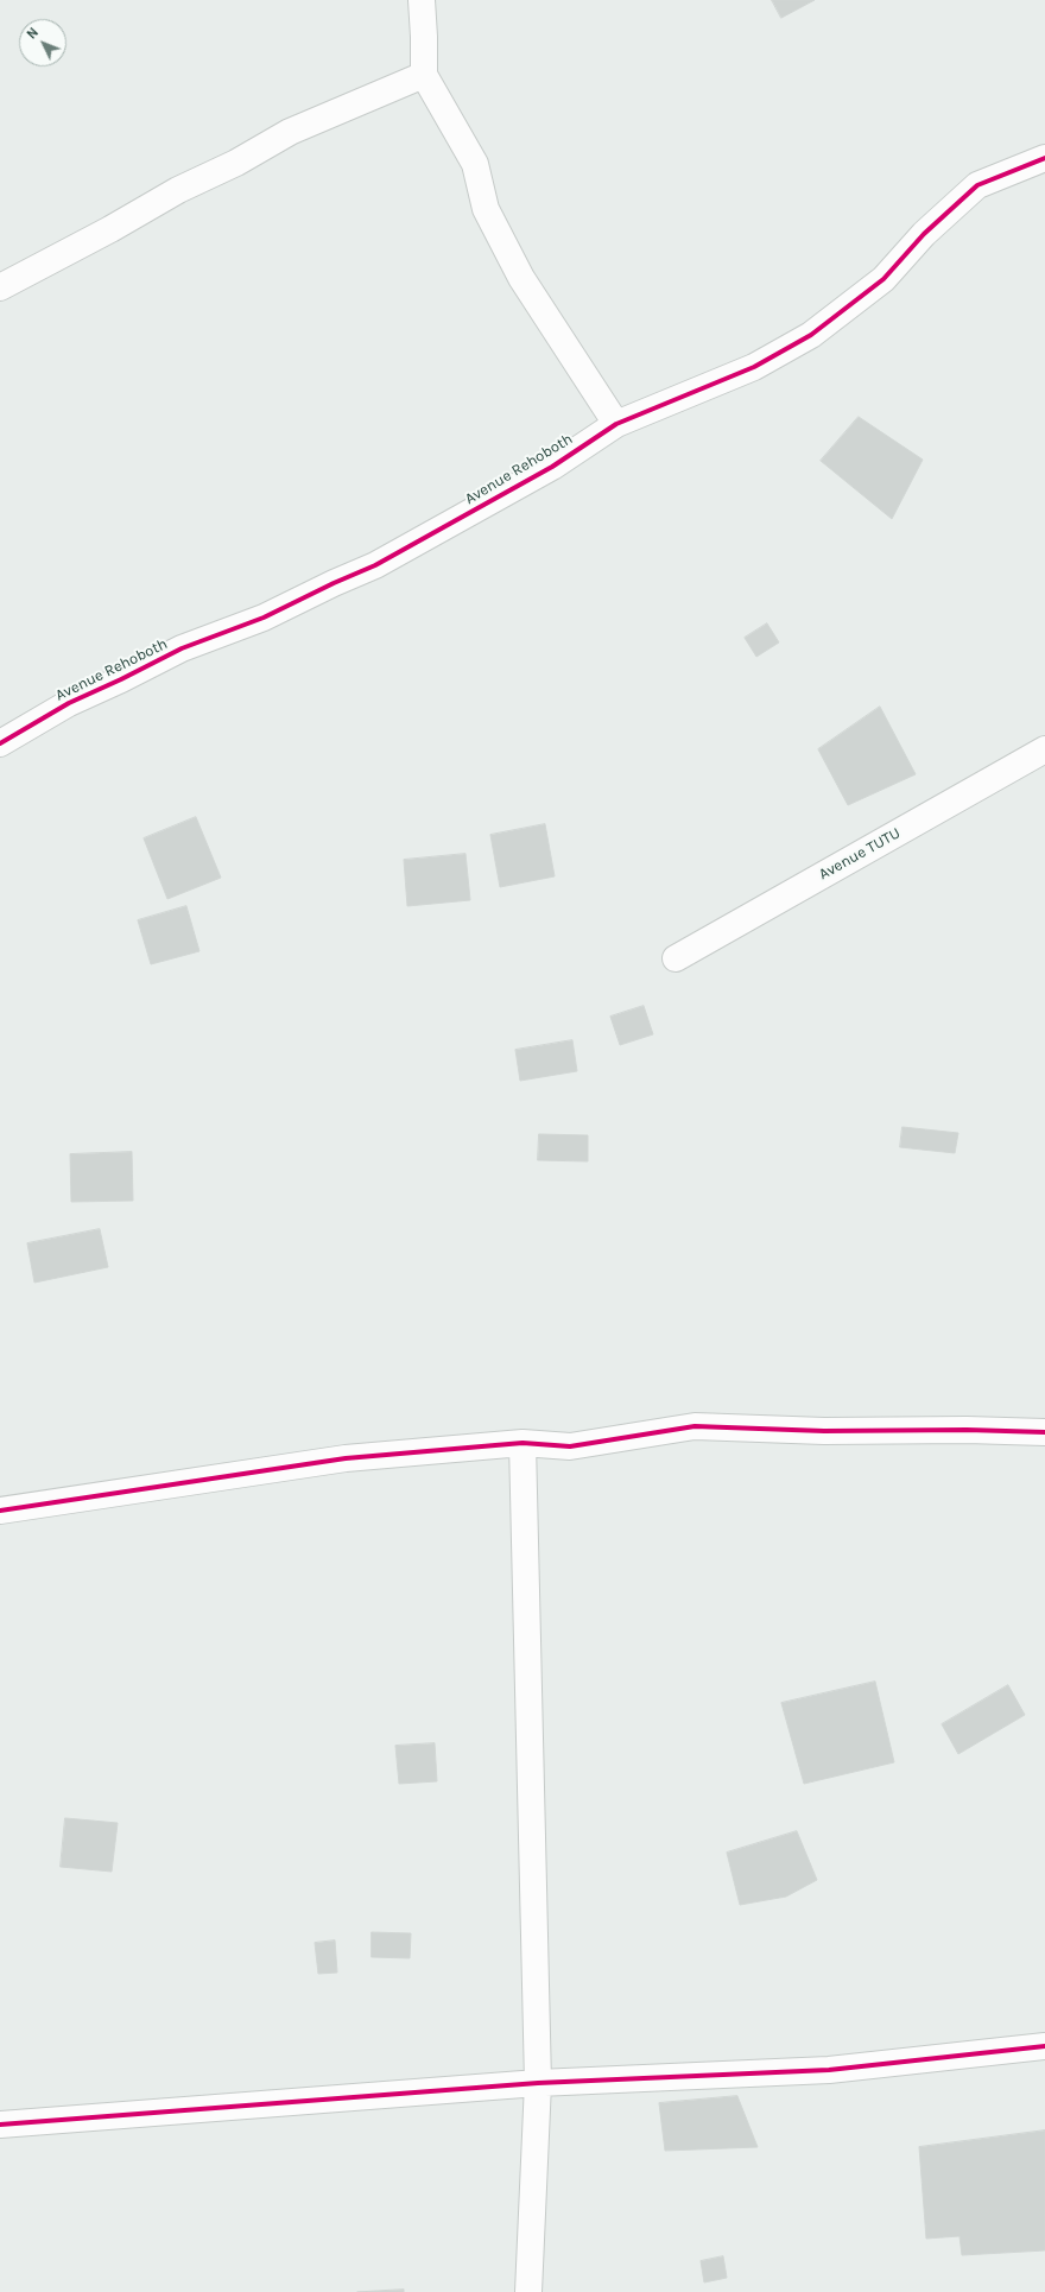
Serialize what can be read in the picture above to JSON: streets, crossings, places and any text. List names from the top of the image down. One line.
{"streets":{"street":["Avenue Rehoboth","Avenue TUTU"]},"north":"top left"}
